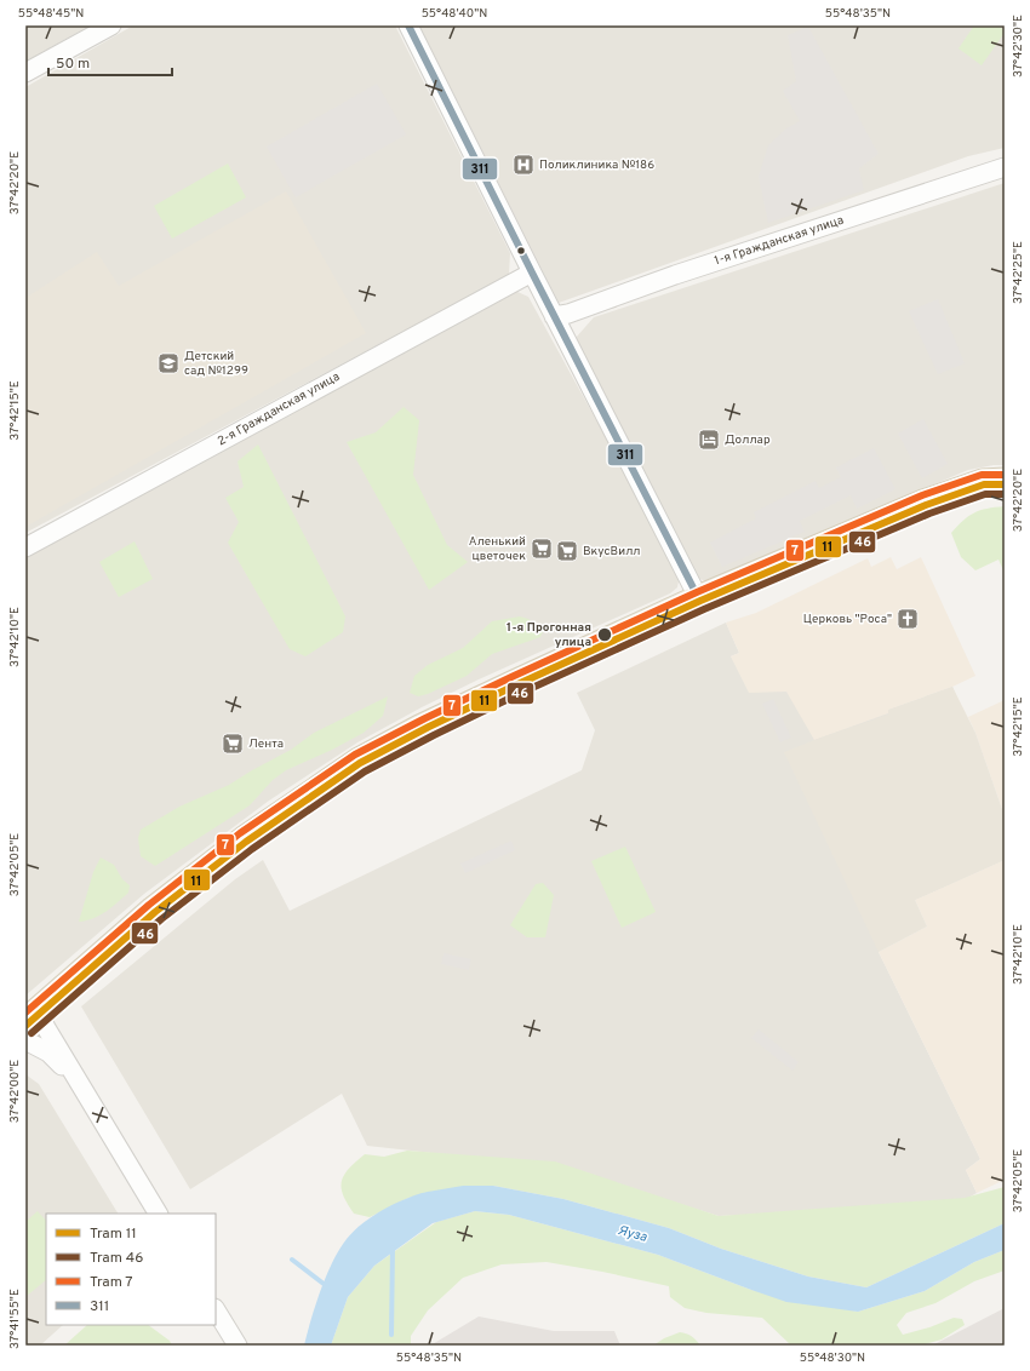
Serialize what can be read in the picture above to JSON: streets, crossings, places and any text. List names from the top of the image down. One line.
{"streets":{"street":["1-я Гражданская улица","2-я Гражданская улица"]},"water":["Яуза"],"places":{"hospital":["Поликлиника №186"],"school or university":["Детский сад №1299"],"hotel":["Доллар"],"supermarket":["Аленький цветочек","ВкусВилл","Лента"],"church":["Церковь \"Роса\""],"other":["1-я Прогонная улица"]},"lines":["transit line 311","tram line 7","tram line 11","tram line 46"],"legend":["Tram 11","Tram 46","Tram 7","311"],"scale_bar":"50 m","coordinates":["55°48'45\"N","55°48'40\"N","55°48'35\"N","37°42'30\"E","37°42'20\"E","37°42'25\"E","37°42'15\"E","37°42'10\"E","37°42'05\"E","37°42'00\"E","37°41'55\"E","55°48'30\"N"]}
